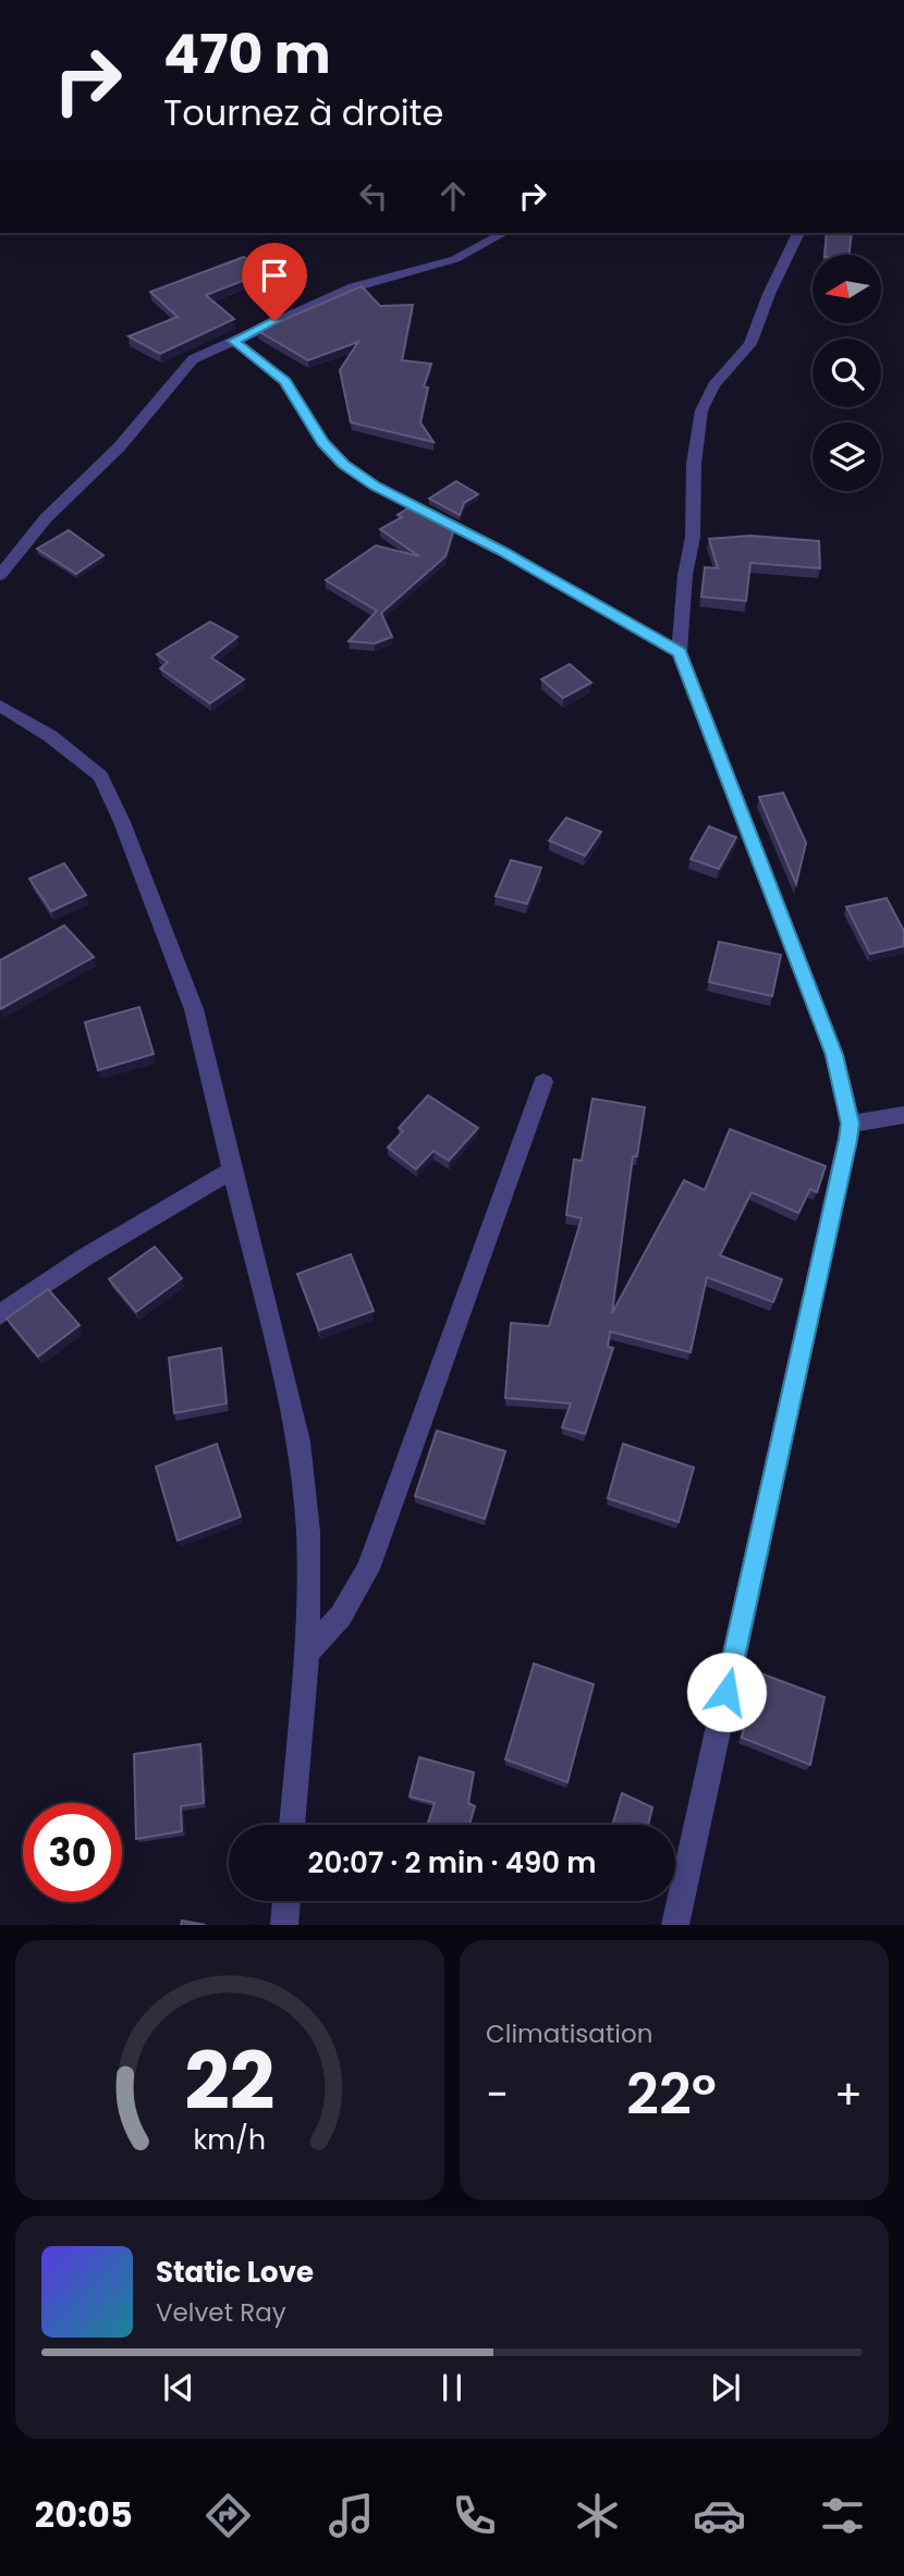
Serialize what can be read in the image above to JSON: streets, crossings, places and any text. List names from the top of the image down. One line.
{"north":"left","page":{"turn":["470 m","Tournez à droite"],"limit":"30","trip":"20:07 · 2 min · 490 m","tile":"Climatisation","heat":["−","22°","+"],"song":["Static Love","Velvet Ray"],"tabs":"20:05","gauge":["22","km/h"]}}
